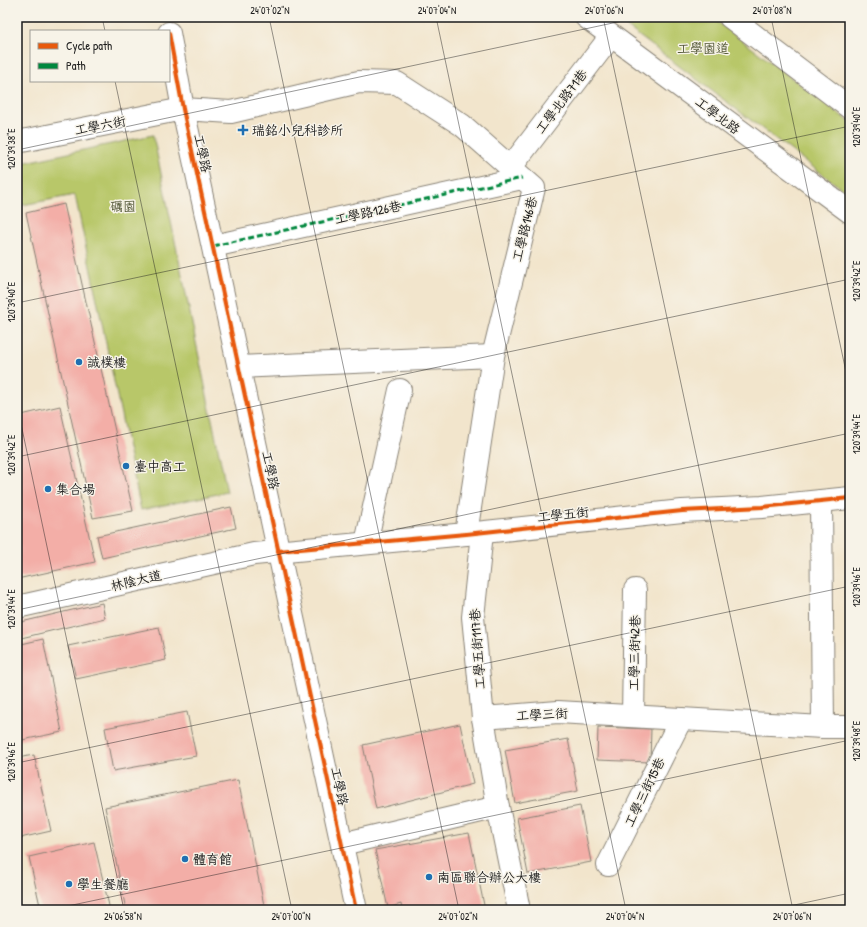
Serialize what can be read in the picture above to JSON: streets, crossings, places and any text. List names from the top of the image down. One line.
{"streets":{"street":["工學北路71巷","工學北路","工學六街","工學路","工學路126巷","工學路146巷","工學五街","林陰大道","工學五街117巷","工學三街42巷","工學三街","工學三街15巷"]},"crossings":[["工學北路71巷","工學北路"],["工學北路71巷","工學路126巷"],["工學北路71巷","工學路146巷"],["工學六街","工學路"],["工學六街","工學路146巷"],["工學路","工學路126巷"],["工學路","工學路146巷"],["工學路","工學五街"],["工學路","林陰大道"],["工學路126巷","工學路146巷"],["工學路146巷","工學五街117巷"],["工學五街","林陰大道"],["工學五街","工學五街117巷"],["工學五街117巷","工學三街"],["工學三街42巷","工學三街"],["工學三街","工學三街15巷"]],"parks":["工學園道","礪園"],"places":{"health":["瑞銘小兒科診所"],"other":["誠樸樓","臺中高工","集合場","體育館","南區聯合辦公大樓","學生餐廳"]},"legend":["Cycle path","Path"],"coordinates":["24°07'02\"N","24°07'04\"N","24°07'06\"N","24°07'08\"N","120°39'40\"E","120°39'38\"E","120°39'42\"E","120°39'44\"E","120°39'46\"E","120°39'48\"E","24°06'58\"N","24°07'00\"N"]}
